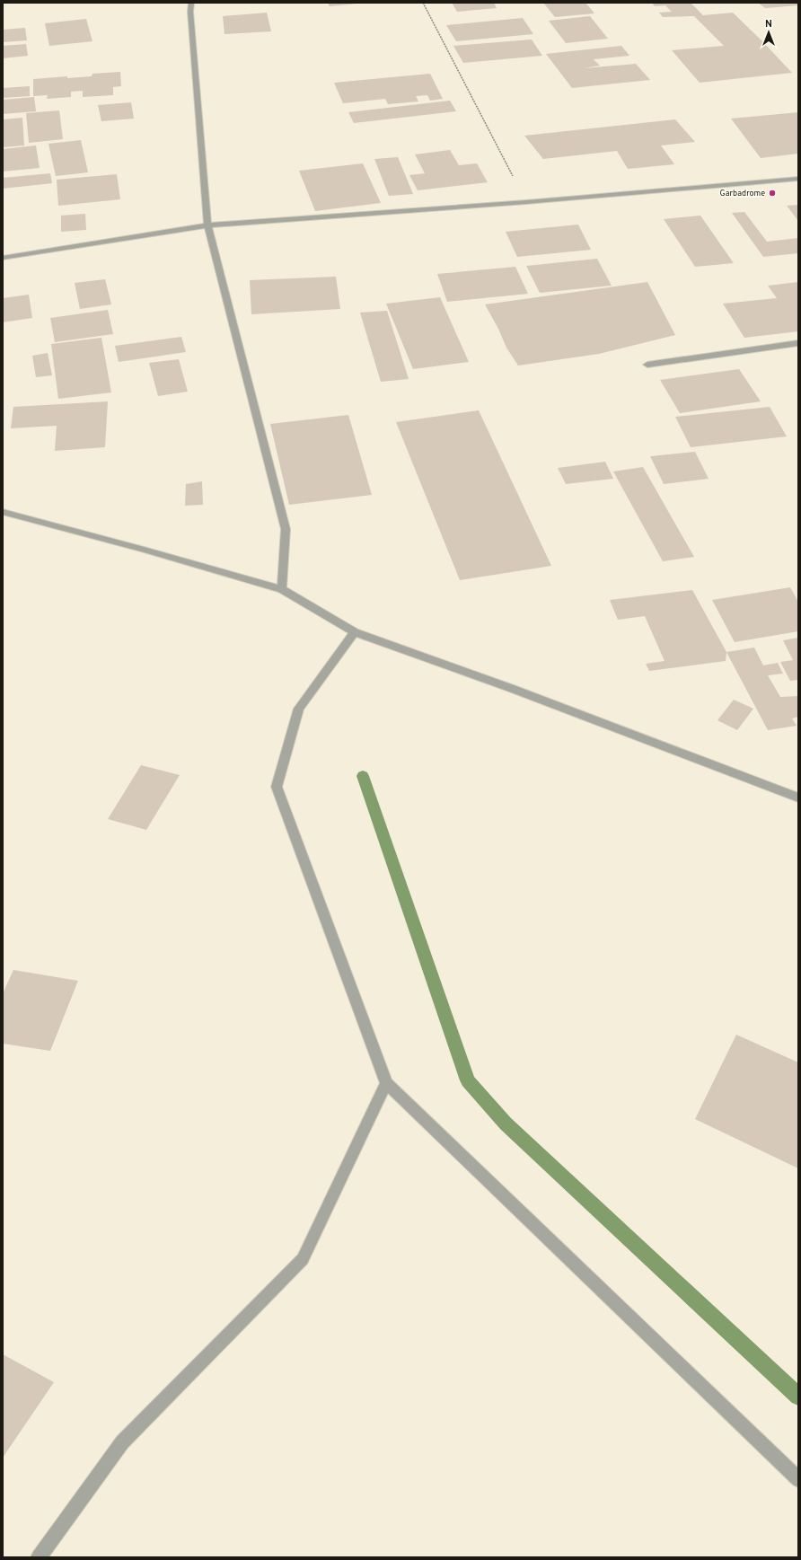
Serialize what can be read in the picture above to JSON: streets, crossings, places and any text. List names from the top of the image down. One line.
{"places":["Garbadrome"],"north":"top"}
